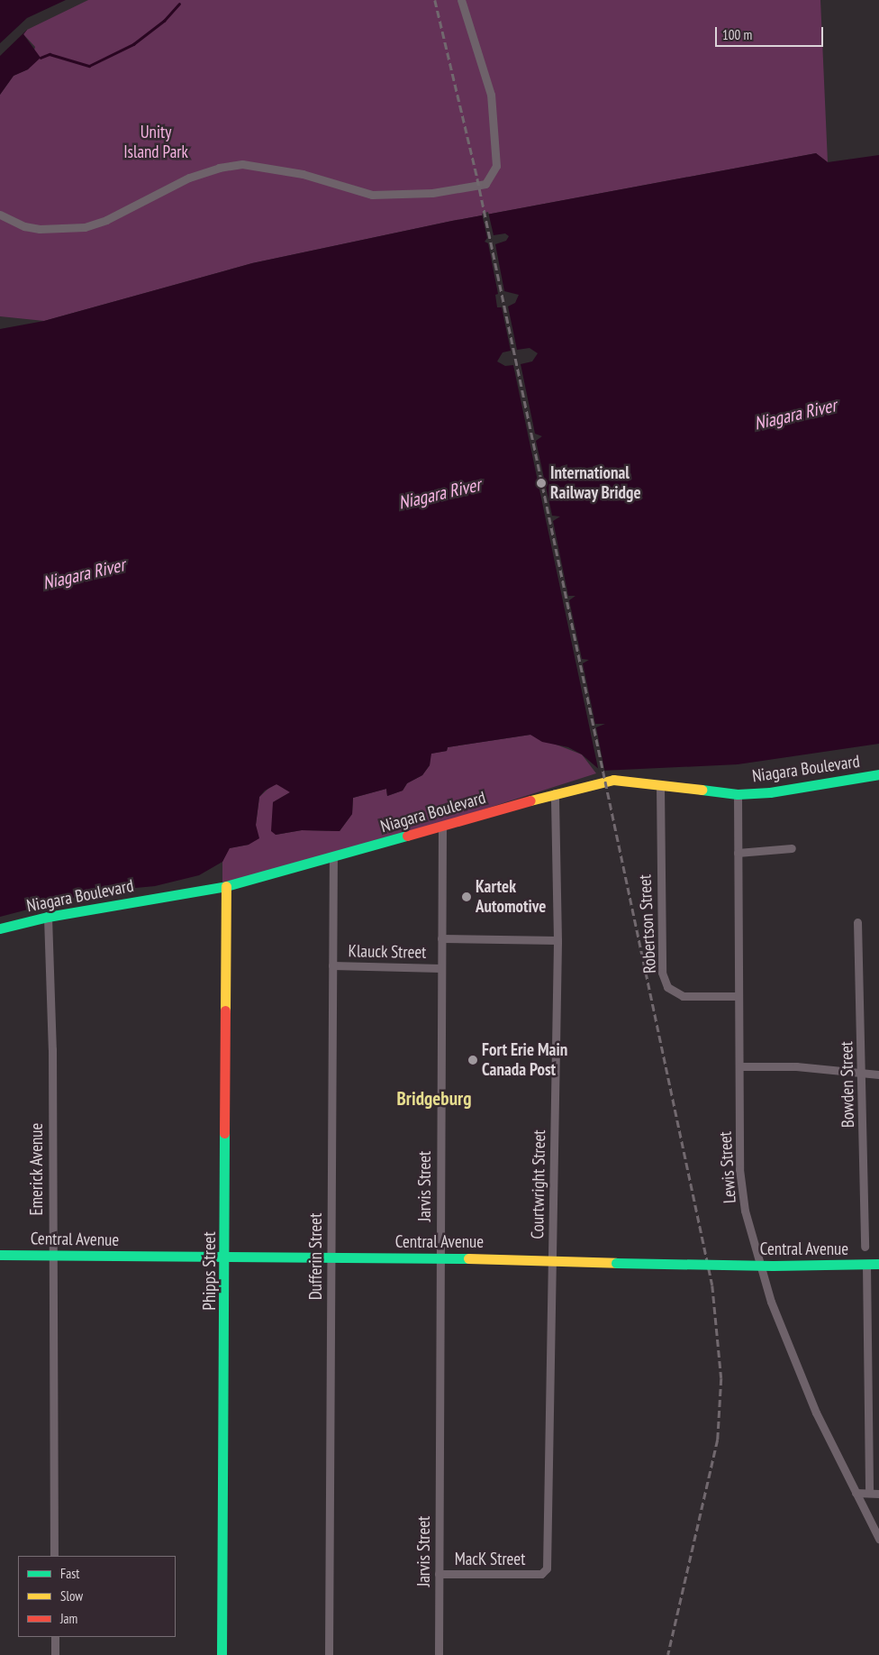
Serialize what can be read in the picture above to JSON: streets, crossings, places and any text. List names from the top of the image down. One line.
{"streets":{"main road":["Niagara Boulevard","Central Avenue","Phipps Street"],"street":["Robertson Street","Klauck Street","Bowden Street","Lewis Street","Emerick Avenue","Courtwright Street","Jarvis Street","Dufferin Street","MacK Street"]},"crossings":[["Niagara Boulevard","Robertson Street"],["Niagara Boulevard","Lewis Street"],["Niagara Boulevard","Emerick Avenue"],["Niagara Boulevard","Courtwright Street"],["Niagara Boulevard","Jarvis Street"],["Niagara Boulevard","Dufferin Street"],["Niagara Boulevard","Phipps Street"],["Robertson Street","Lewis Street"],["Klauck Street","Courtwright Street"],["Klauck Street","Jarvis Street"],["Klauck Street","Dufferin Street"],["Emerick Avenue","Central Avenue"],["Courtwright Street","Central Avenue"],["Courtwright Street","MacK Street"],["Jarvis Street","Central Avenue"],["Jarvis Street","MacK Street"],["Central Avenue","Dufferin Street"],["Central Avenue","Phipps Street"]],"districts":["Bridgeburg"],"water":["Niagara River"],"parks":["Unity Island Park"],"places":["International Railway Bridge","Kartek Automotive","Fort Erie Main Canada Post"],"legend":["Fast","Slow","Jam"],"scale_bar":"100 m"}
